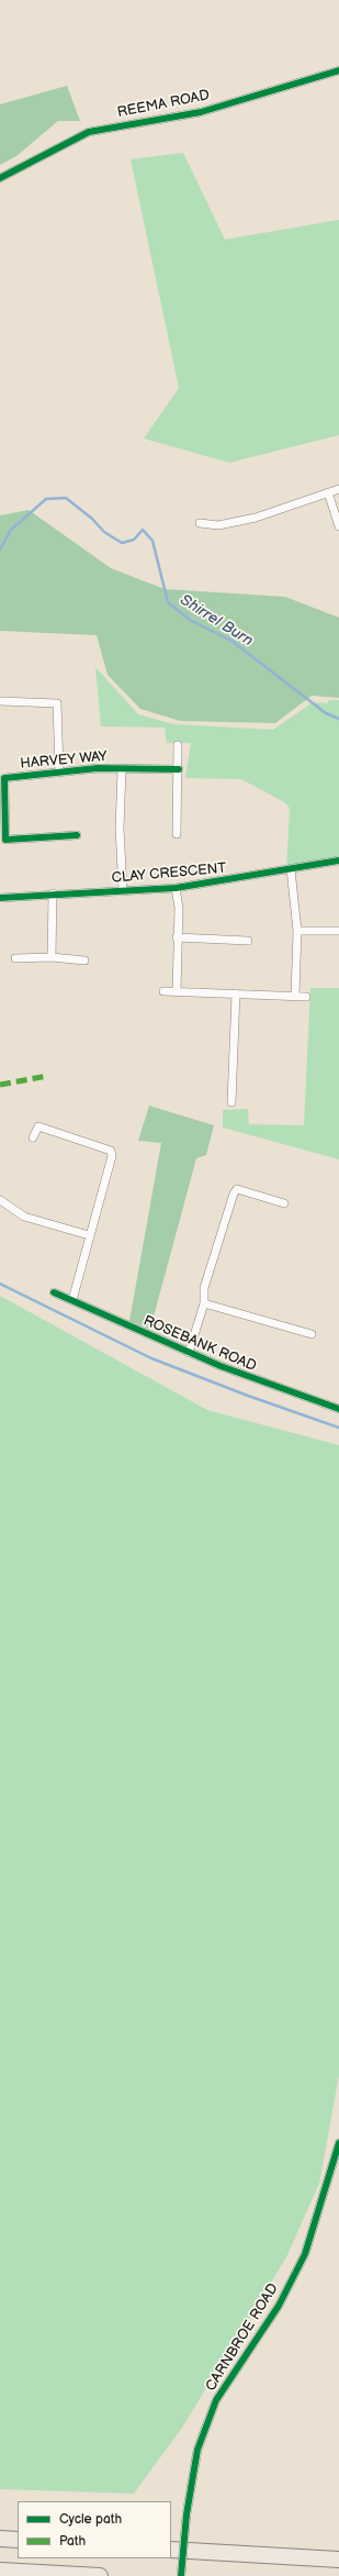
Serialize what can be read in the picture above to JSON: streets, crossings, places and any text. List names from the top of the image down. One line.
{"streets":{"street":["REEMA ROAD","HARVEY WAY","CLAY CRESCENT","ROSEBANK ROAD","CARNBROE ROAD"]},"crossings":[["HARVEY WAY","CLAY CRESCENT"]],"water":["Shirrel Burn"],"legend":["Cycle path","Path"]}
